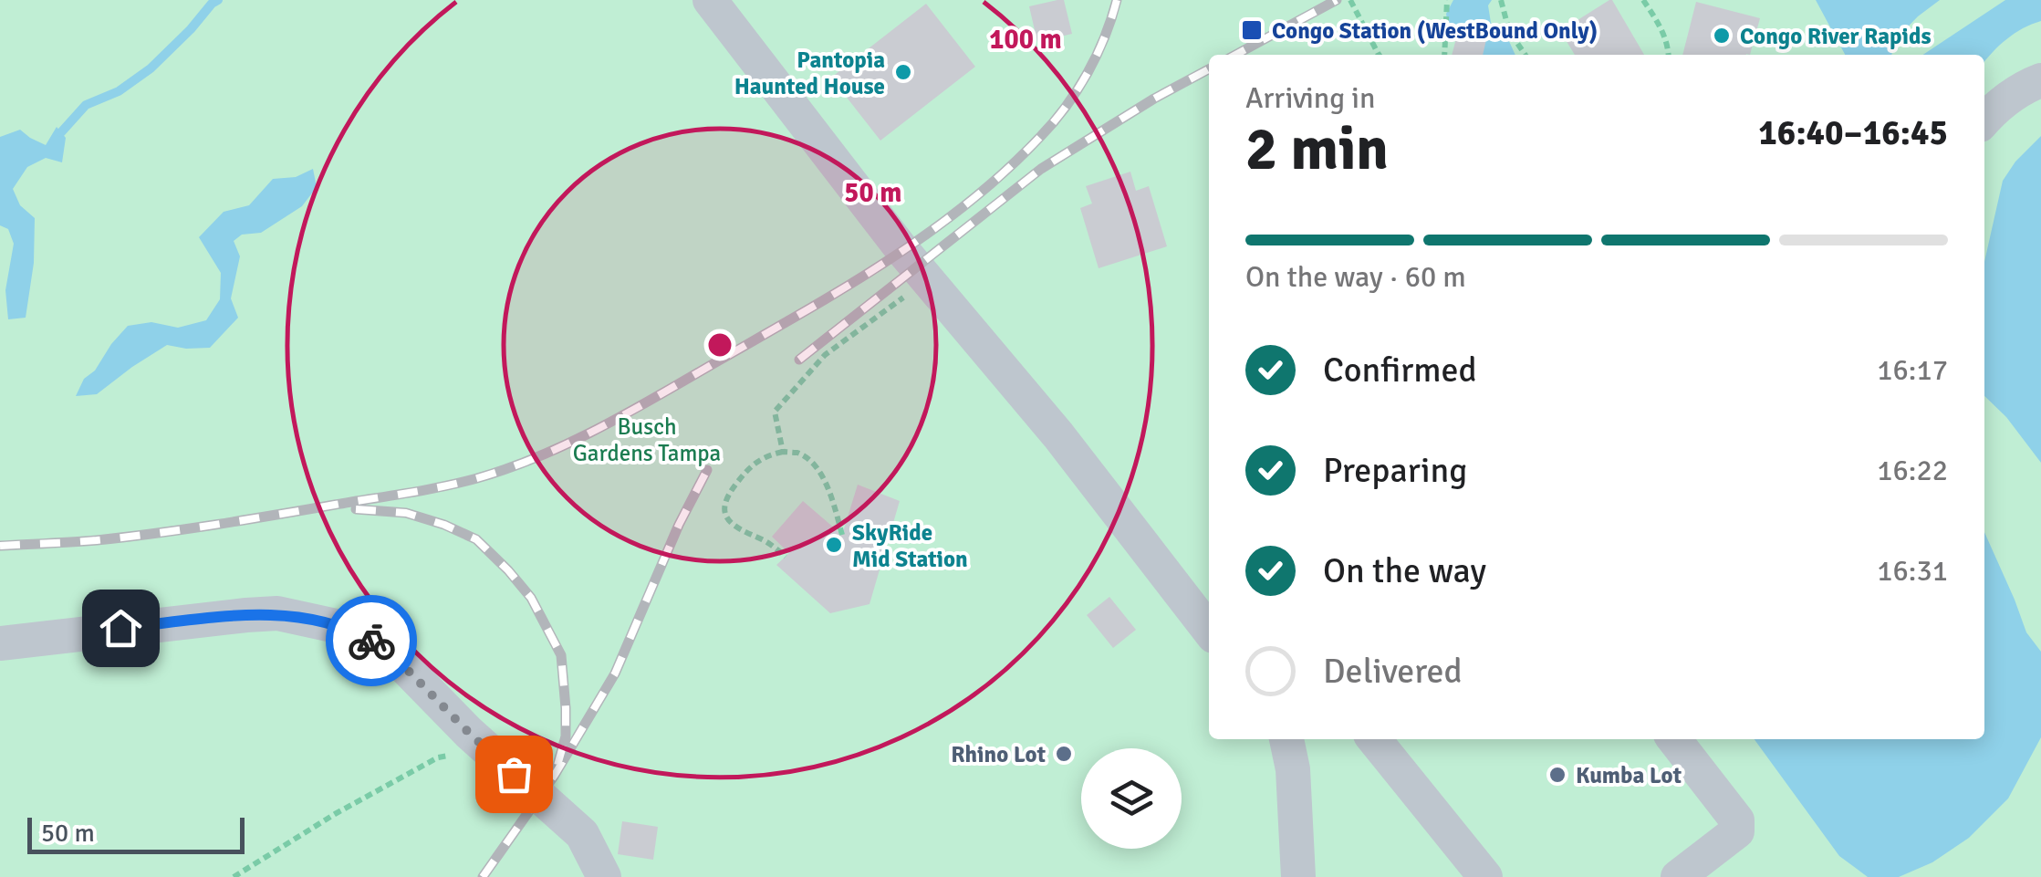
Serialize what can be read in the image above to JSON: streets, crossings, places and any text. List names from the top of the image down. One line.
{"parks":["Busch Gardens Tampa"],"places":{"transit":["Congo Station (WestBound Only)"],"other":["Congo River Rapids","Pantopia Haunted House","SkyRide Mid Station","Rhino Lot","Kumba Lot"]},"scale_bar":"50 m","page":{"heading":["2 min","Arriving in","16:40–16:45"],"bar":"On the way · 60 m","list":[["Confirmed","16:17"],["Preparing","16:22"],["On the way","16:31"],"Delivered"],"scale":"50 m"},"rings":["100 m","50 m"]}
